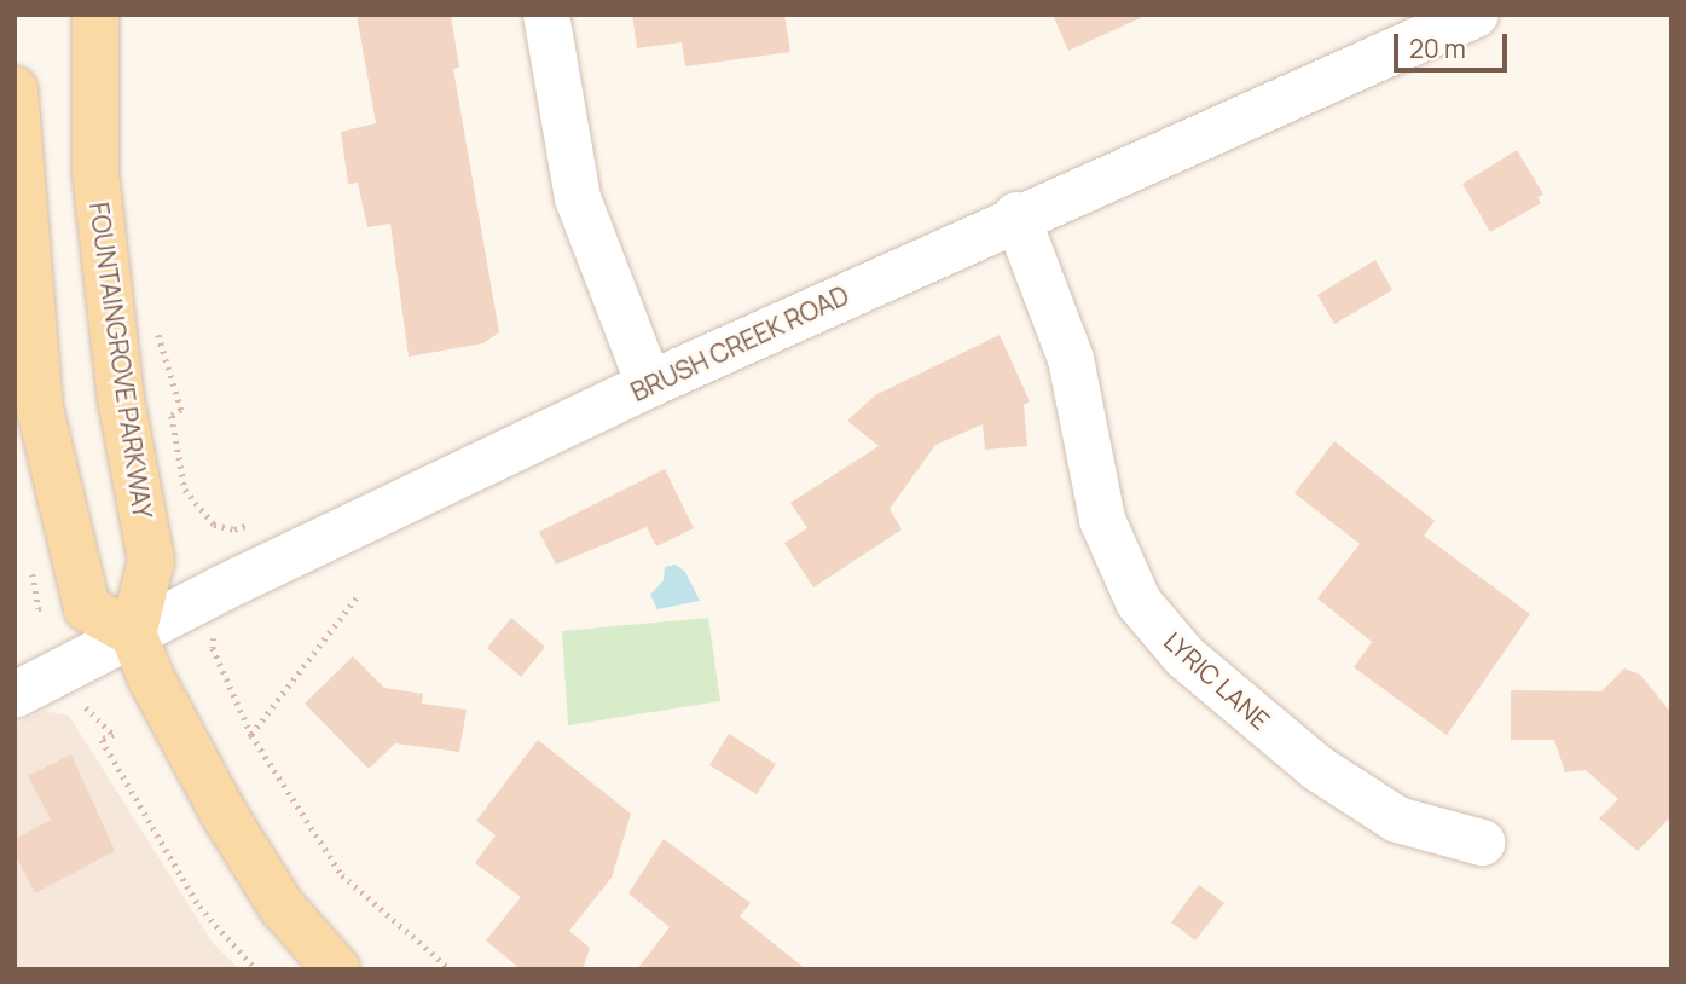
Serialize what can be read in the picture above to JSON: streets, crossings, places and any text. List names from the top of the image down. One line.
{"streets":{"main road":["FOUNTAINGROVE PARKWAY"],"street":["BRUSH CREEK ROAD","LYRIC LANE"]},"crossings":[["BRUSH CREEK ROAD","FOUNTAINGROVE PARKWAY"],["BRUSH CREEK ROAD","LYRIC LANE"]],"scale_bar":"20 m"}
